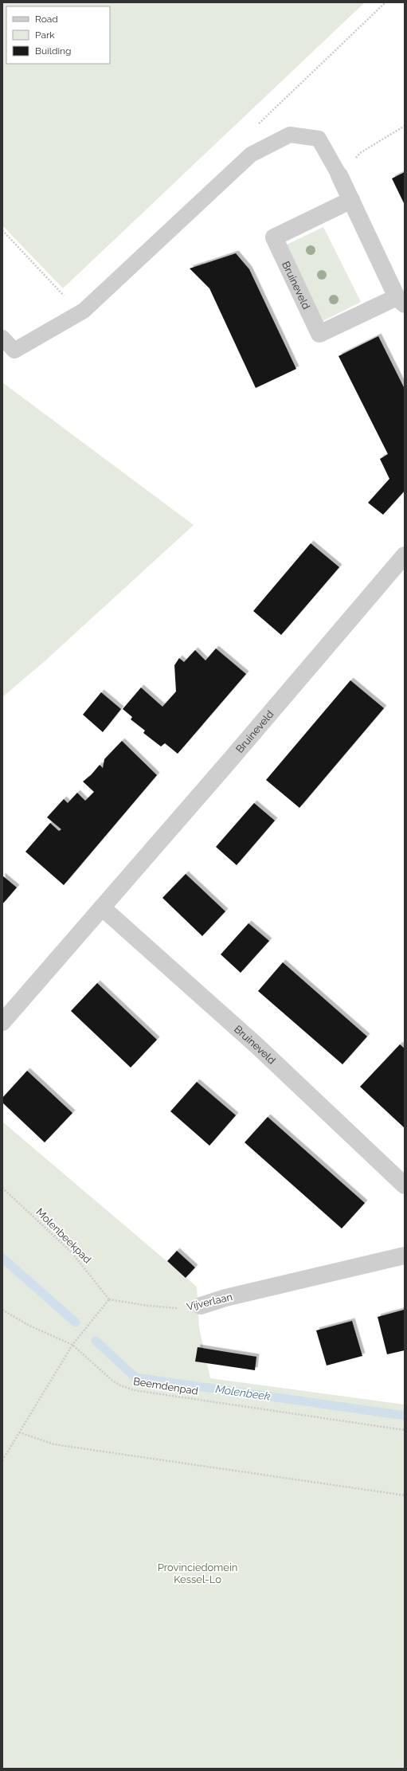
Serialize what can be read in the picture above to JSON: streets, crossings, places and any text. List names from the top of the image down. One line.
{"streets":{"street":["Bruineveld","Vijverlaan"],"path":["Molenbeekpad","Beemdenpad"]},"crossings":[["Molenbeekpad","Vijverlaan"]],"water":["Molenbeek"],"parks":["Provinciedomein Kessel-Lo"],"legend":["Road","Park","Building"]}
